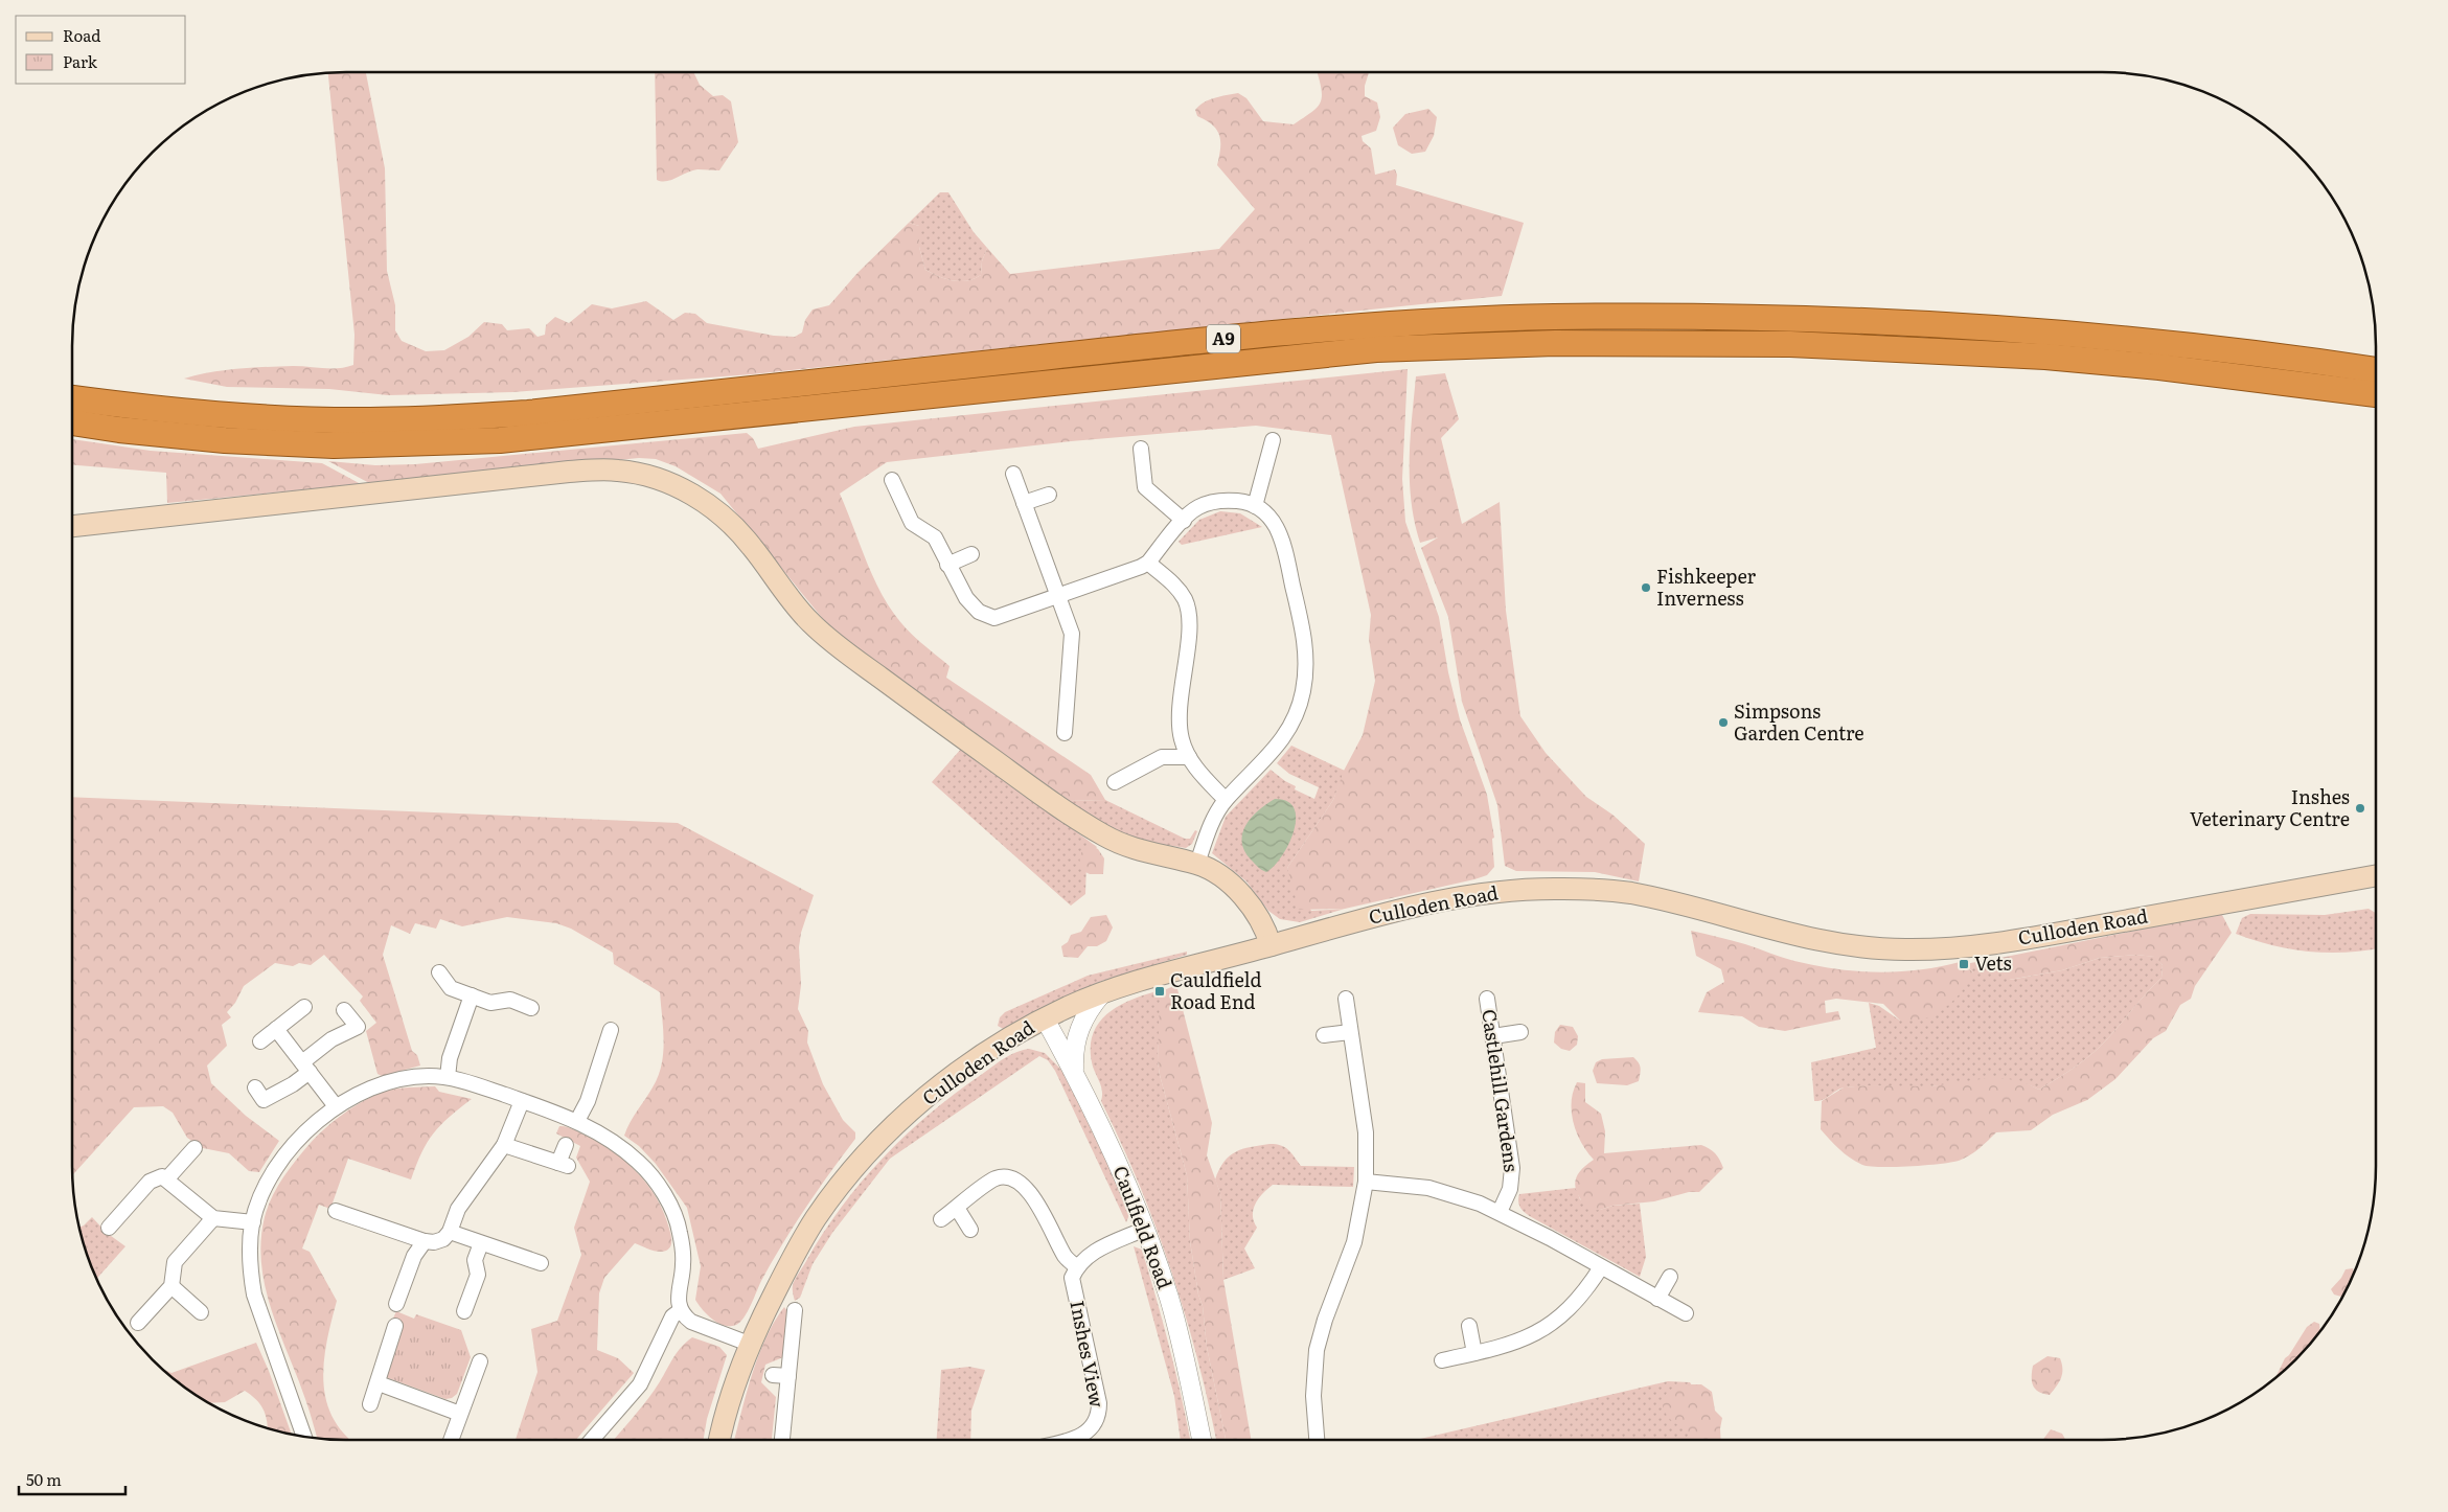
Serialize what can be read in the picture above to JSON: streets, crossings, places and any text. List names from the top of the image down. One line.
{"streets":{"highway":["A9"],"main road":["Culloden Road"],"street":["Castlehill Gardens","Caulfield Road","Inshes View"]},"crossings":[["Culloden Road","Caulfield Road"]],"places":{"other":["Fishkeeper Inverness","Simpsons Garden Centre","Inshes Veterinary Centre"],"transit":["Vets","Cauldfield Road End"]},"legend":["Road","Park"],"scale_bar":"50 m"}
